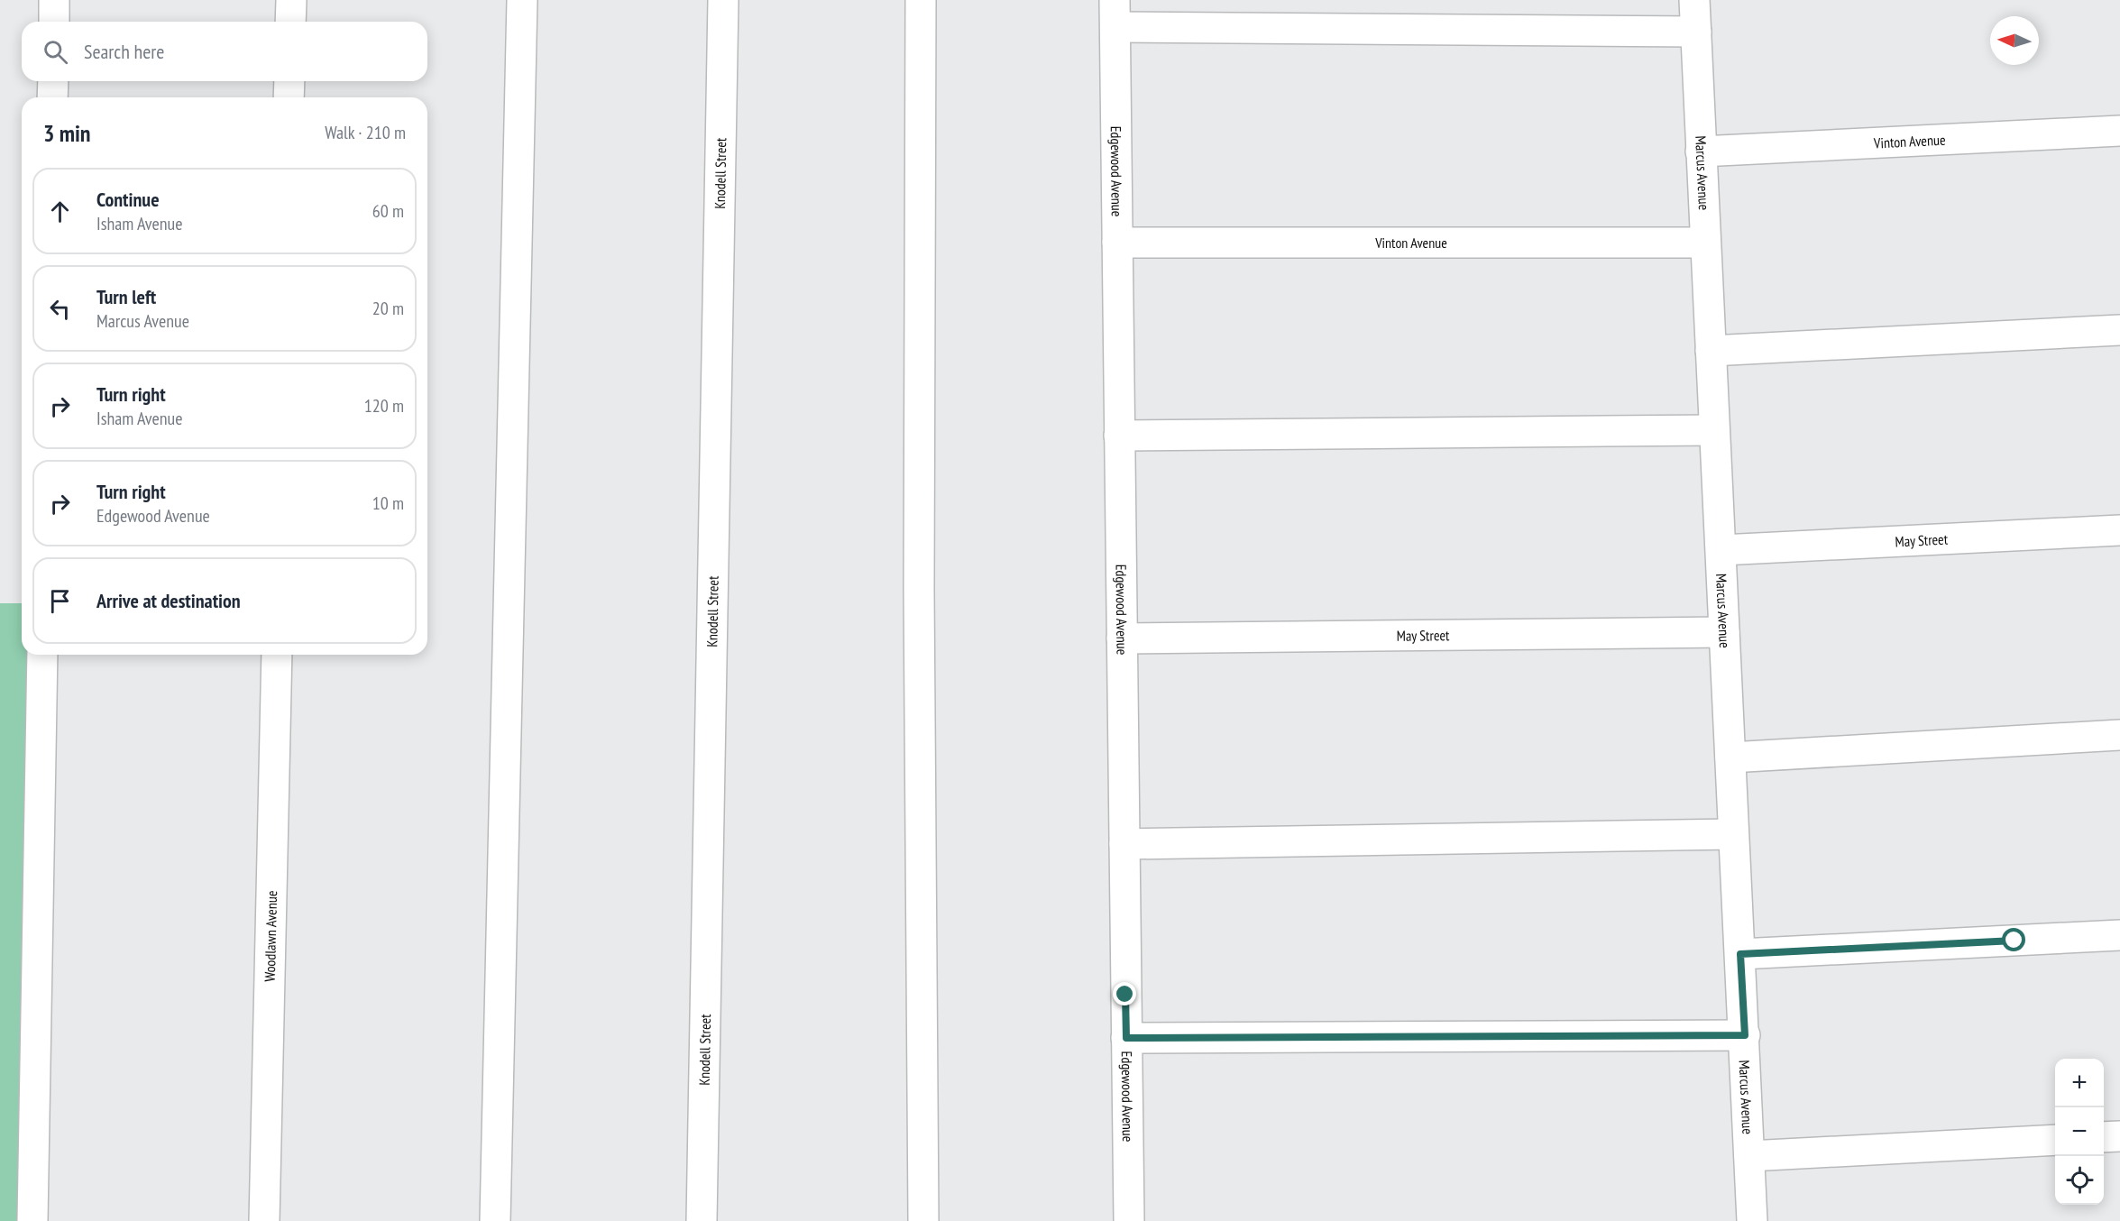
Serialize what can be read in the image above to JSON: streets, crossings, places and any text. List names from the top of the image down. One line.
{"streets":{"street":["Vinton Avenue","Knodell Street","Edgewood Avenue","Marcus Avenue","May Street","Woodlawn Avenue"]},"crossings":[["Vinton Avenue","Edgewood Avenue"],["Vinton Avenue","Marcus Avenue"],["Edgewood Avenue","May Street"],["Marcus Avenue","May Street"]],"north":"left","page":{"search":"Search here","heading":["3 min","Walk · 210 m"],"list":[["Continue","Isham Avenue","60 m"],["Turn left","Marcus Avenue","20 m"],["Turn right","Isham Avenue","120 m"],["Turn right","Edgewood Avenue","10 m"],"Arrive at destination"],"map_buttons":["+","−"]}}
